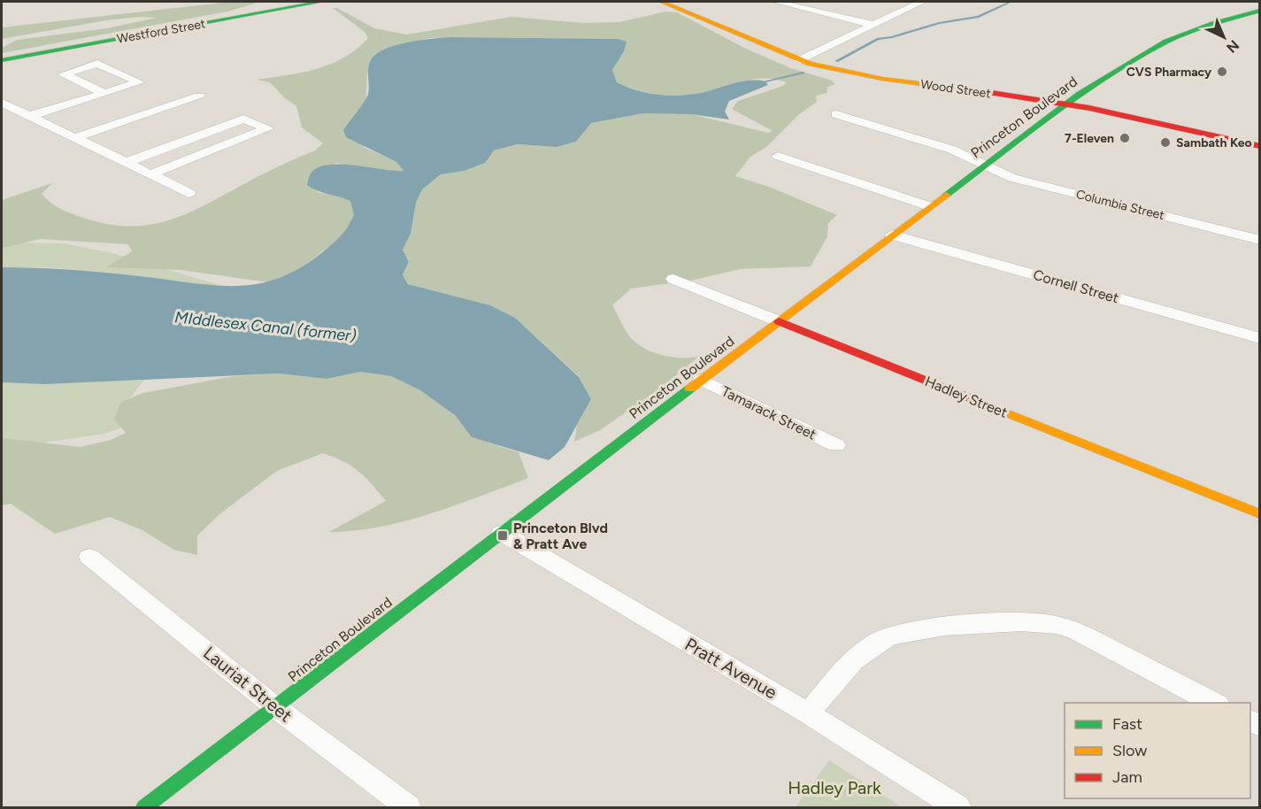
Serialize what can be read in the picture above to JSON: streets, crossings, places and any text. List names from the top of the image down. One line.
{"streets":{"main road":["Westford Street","Wood Street","Princeton Boulevard","Hadley Street"],"street":["Columbia Street","Cornell Street","Tamarack Street","Pratt Avenue","Lauriat Street"]},"crossings":[["Wood Street","Princeton Boulevard"],["Princeton Boulevard","Columbia Street"],["Princeton Boulevard","Cornell Street"],["Princeton Boulevard","Hadley Street"],["Princeton Boulevard","Tamarack Street"],["Princeton Boulevard","Pratt Avenue"],["Princeton Boulevard","Lauriat Street"]],"water":["MIddlesex Canal (former)"],"parks":["Hadley Park"],"places":{"other":["CVS Pharmacy","7-Eleven","Sambath Keo"],"transit":["Princeton Blvd & Pratt Ave"]},"legend":["Fast","Slow","Jam"],"north":"bottom right"}
